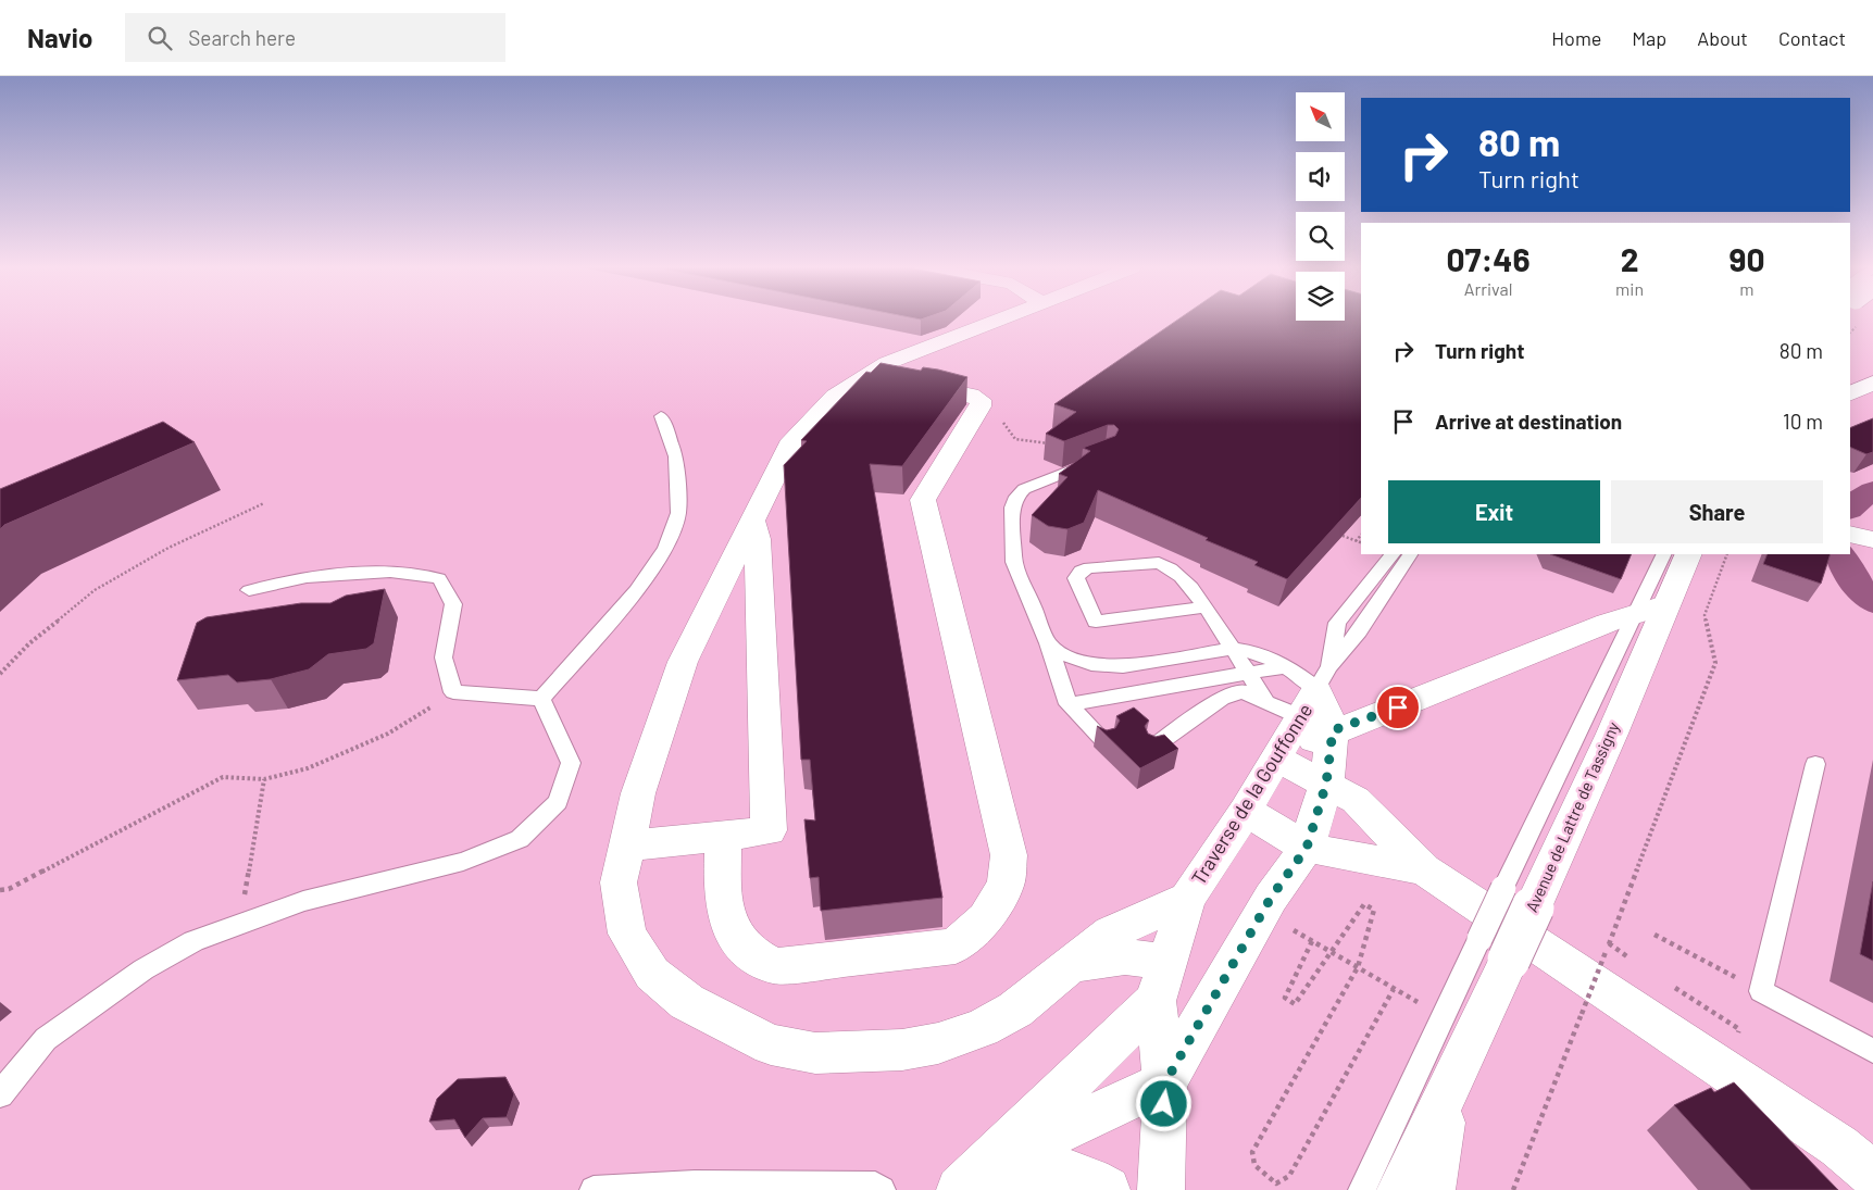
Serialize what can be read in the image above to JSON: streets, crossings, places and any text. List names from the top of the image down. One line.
{"streets":{"street":["Traverse de la Gouffonne","Avenue de Lattre de Tassigny"]},"north":"top left","page":{"header":"Navio","search":"Search here","nav":["Home","Map","About","Contact"],"turn":["80 m","Turn right"],"eta":["07:46","Arrival","2","min","90","m"],"list":[{"name":"Turn right","value":"80 m"},{"name":"Arrive at destination","value":"10 m"}],"buttons":["Exit","Share"]}}
